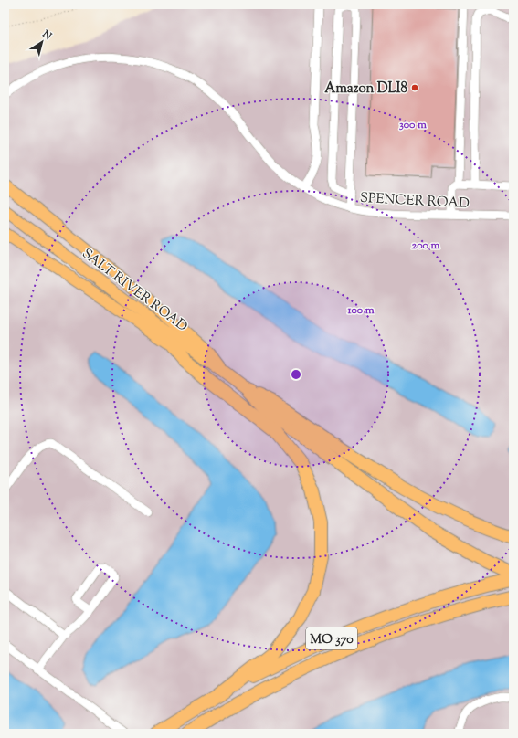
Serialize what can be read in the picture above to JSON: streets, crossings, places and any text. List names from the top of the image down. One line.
{"streets":{"highway":["MO 370"],"main road":["SALT RIVER ROAD"],"street":["SPENCER ROAD"]},"places":["Amazon DLI8"],"north":"top right","rings":["300 m","200 m","100 m"]}
